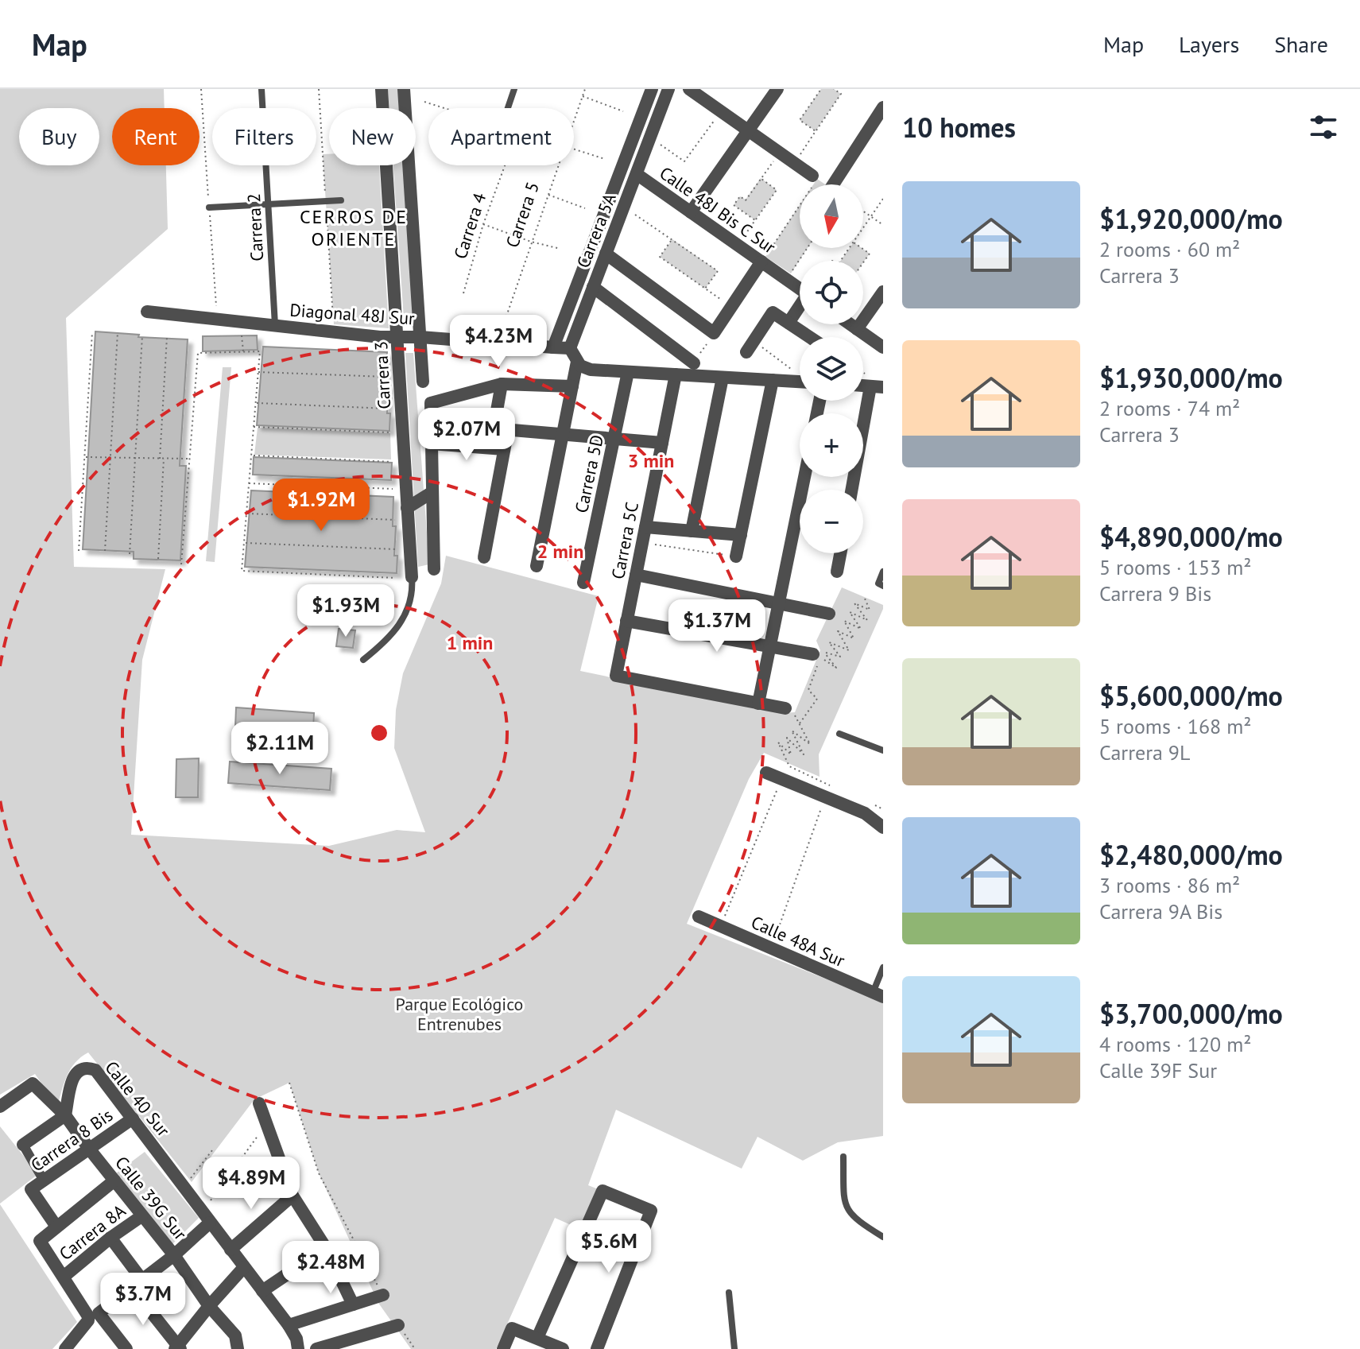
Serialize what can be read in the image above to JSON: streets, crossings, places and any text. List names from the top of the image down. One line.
{"streets":{"street":["Calle 48J Bis C Sur","Carrera 5A","Diagonal 48J Sur","Carrera 3","Carrera 5D","Carrera 5C","Calle 48A Sur","Calle 40 Sur","Carrera 8 Bis","Calle 39G Sur","Carrera 8A"],"lane":["Carrera 2"],"path":["Carrera 5","Carrera 4"]},"crossings":[["Calle 48J Bis C Sur","Carrera 5A"],["Carrera 2","Diagonal 48J Sur"],["Carrera 5A","Diagonal 48J Sur"],["Diagonal 48J Sur","Carrera 3"],["Calle 40 Sur","Carrera 8 Bis"],["Calle 40 Sur","Calle 39G Sur"],["Carrera 8 Bis","Calle 39G Sur"],["Calle 39G Sur","Carrera 8A"]],"districts":["CERROS DE ORIENTE"],"parks":["Parque Ecológico Entrenubes"],"north":"bottom","page":{"header":"Map","nav":["Map","Layers","Share"],"heading":"10 homes","chip":["Buy","Rent","Filters","New","Apartment"],"list":[{"name":"$1,920,000/mo","note":"2 rooms · 60 m² · Carrera 3"},{"name":"$1,930,000/mo","note":"2 rooms · 74 m² · Carrera 3"},{"name":"$4,890,000/mo","note":"5 rooms · 153 m² · Carrera 9 Bis"},{"name":"$5,600,000/mo","note":"5 rooms · 168 m² · Carrera 9L"},{"name":"$2,480,000/mo","note":"3 rooms · 86 m² · Carrera 9A Bis"},{"name":"$3,700,000/mo","note":"4 rooms · 120 m² · Calle 39F Sur"}],"map_buttons":["+","−"],"price":["$4.23M","$2.07M","$1.92M","$1.93M","$1.37M","$2.11M","$4.89M","$5.6M","$2.48M","$3.7M"]},"rings":["3 min","2 min","1 min"]}
